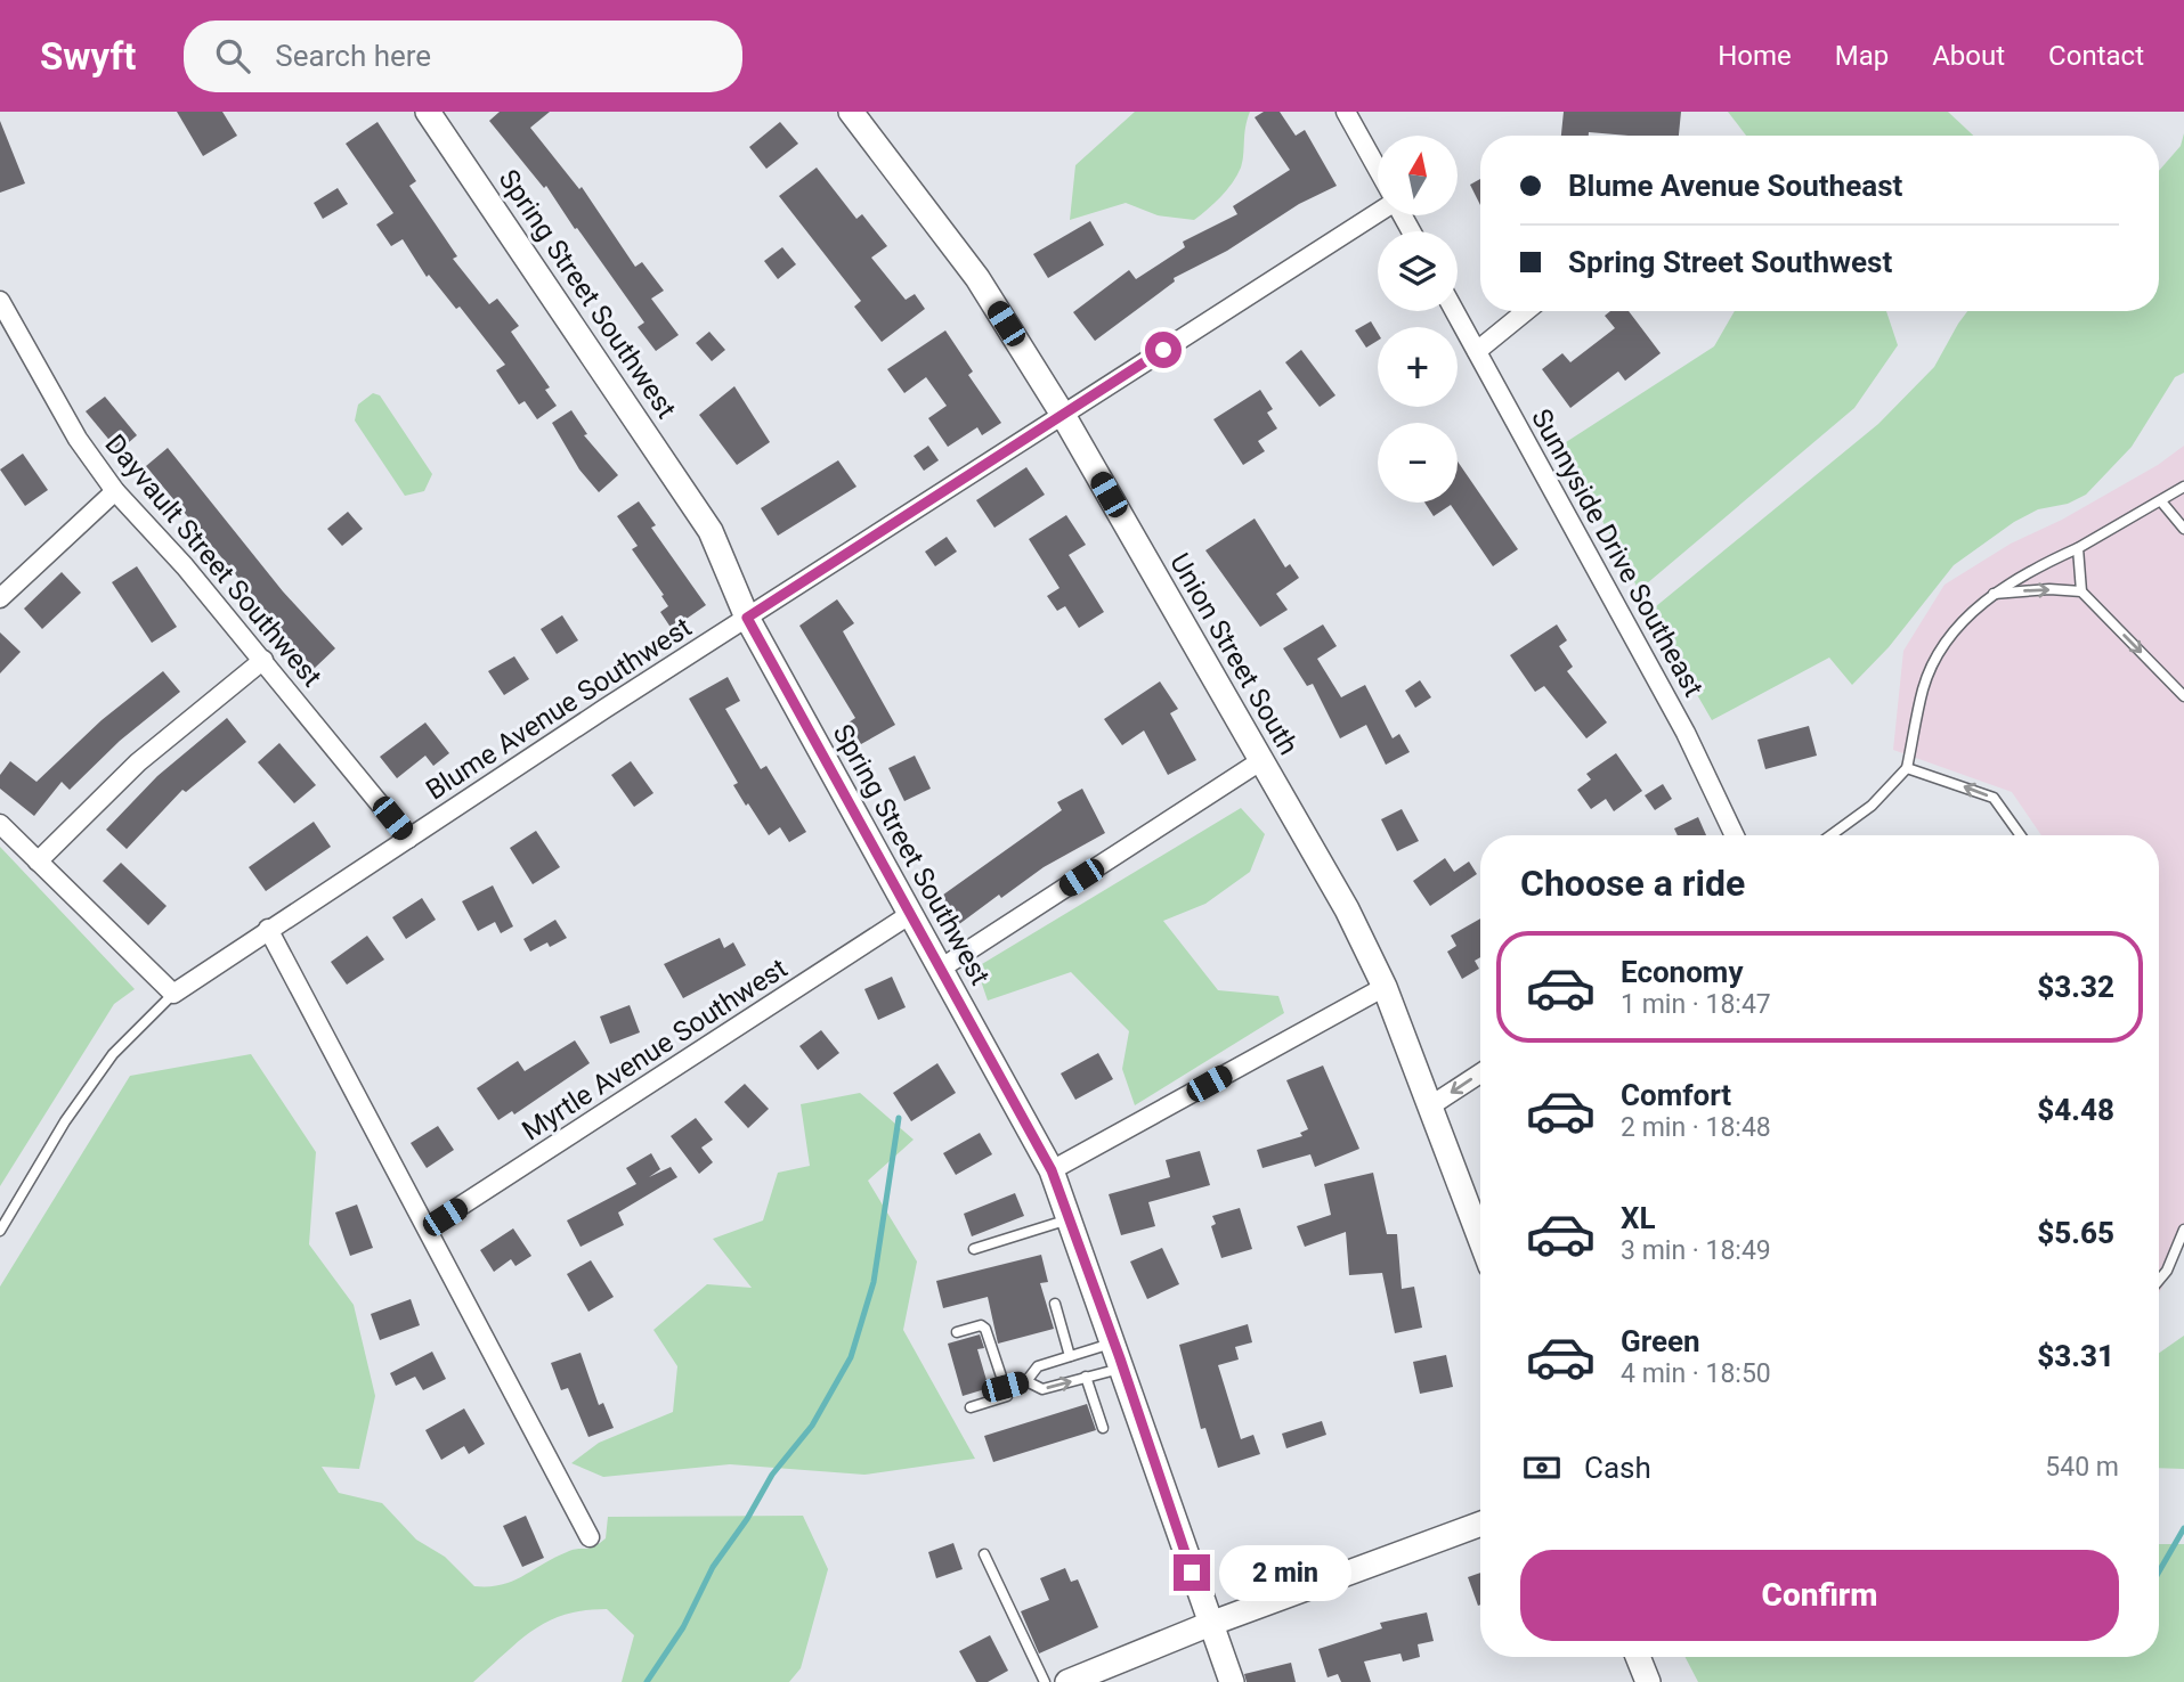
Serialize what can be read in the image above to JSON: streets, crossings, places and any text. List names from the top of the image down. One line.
{"streets":{"street":["Spring Street Southwest","Sunnyside Drive Southeast","Dayvault Street Southwest","Union Street South","Blume Avenue Southwest","Myrtle Avenue Southwest"]},"crossings":[["Spring Street Southwest","Blume Avenue Southwest"],["Spring Street Southwest","Myrtle Avenue Southwest"],["Dayvault Street Southwest","Blume Avenue Southwest"],["Union Street South","Blume Avenue Southwest"]],"north":"top","page":{"header":"Swyft","search":"Search here","nav":["Home","Map","About","Contact"],"map_buttons":["+","−"],"banner":["Blume Avenue Southeast","Spring Street Southwest"],"heading":"Choose a ride","list":[{"name":"Economy","note":"1 min · 18:47","value":"$3.32"},{"name":"Comfort","note":"2 min · 18:48","value":"$4.48"},{"name":"XL","note":"3 min · 18:49","value":"$5.65"},{"name":"Green","note":"4 min · 18:50","value":"$3.31"}],"pay":["Cash","540 m"],"buttons":"Confirm","bubble":"2 min"}}
